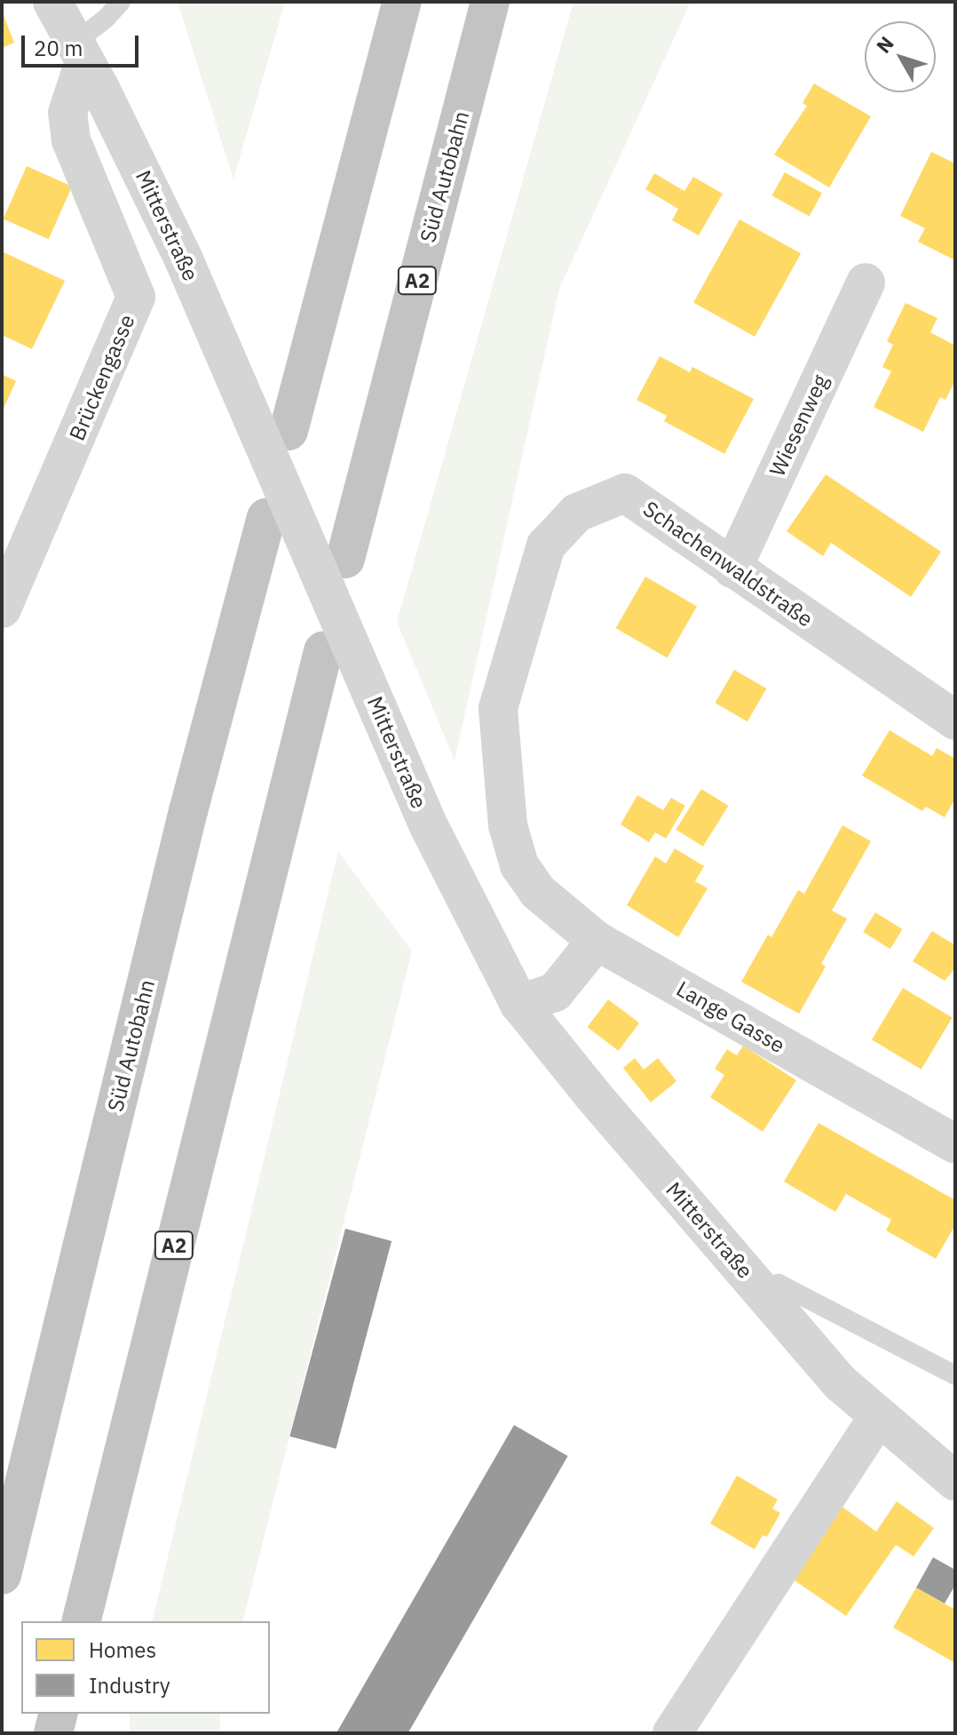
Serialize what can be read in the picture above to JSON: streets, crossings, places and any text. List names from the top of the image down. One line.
{"streets":{"highway":["Süd Autobahn","A2"],"street":["Mitterstraße","Brückengasse","Wiesenweg","Schachenwaldstraße","Lange Gasse"]},"crossings":[["Mitterstraße","Brückengasse"],["Wiesenweg","Schachenwaldstraße"],["Schachenwaldstraße","Lange Gasse"]],"legend":["Homes","Industry"],"scale_bar":"20 m","north":"top left"}
